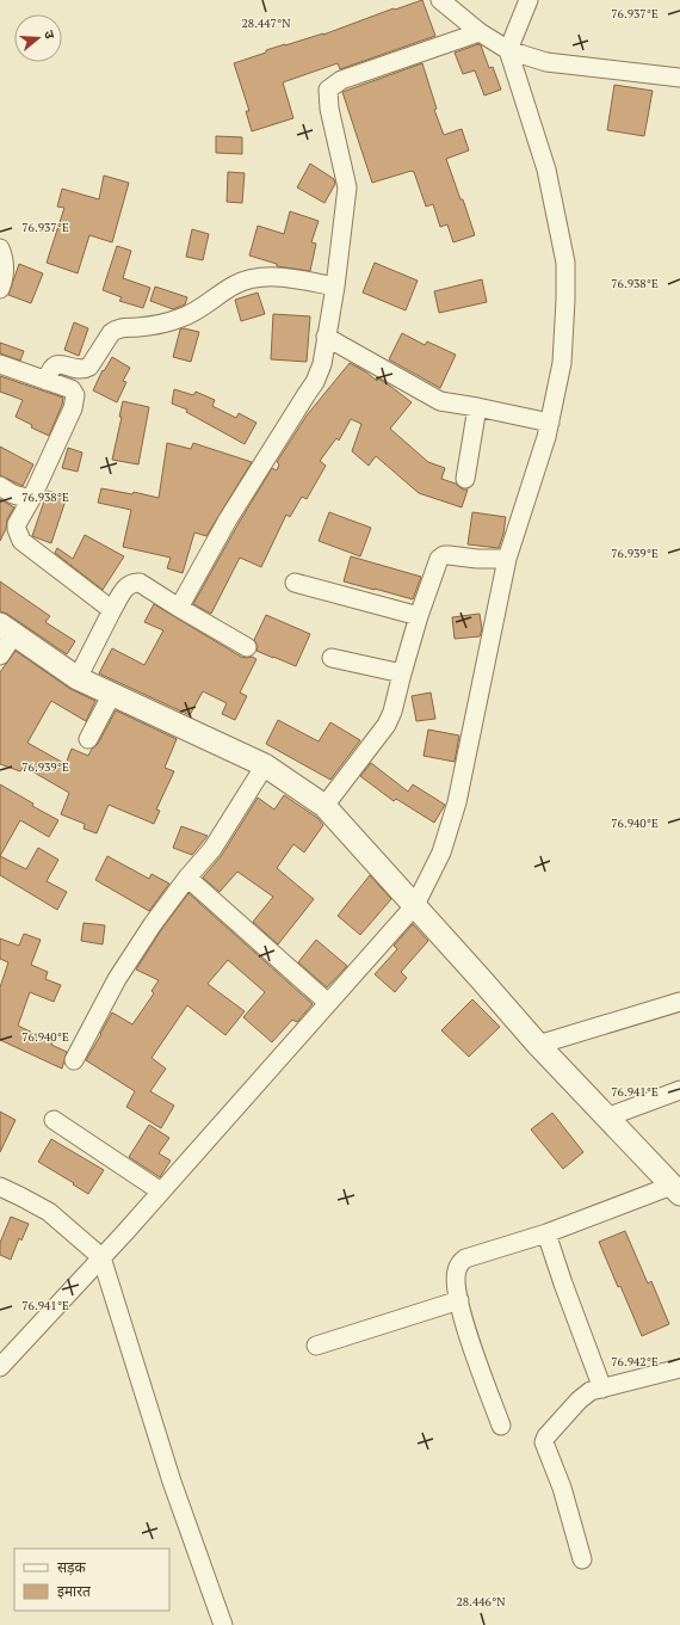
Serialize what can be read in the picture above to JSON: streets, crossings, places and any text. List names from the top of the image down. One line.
{"legend":["सड़क","इमारत"],"north":"right","coordinates":["76.937°E","28.447°N","76.938°E","76.939°E","76.940°E","76.941°E","76.942°E","28.446°N"]}
